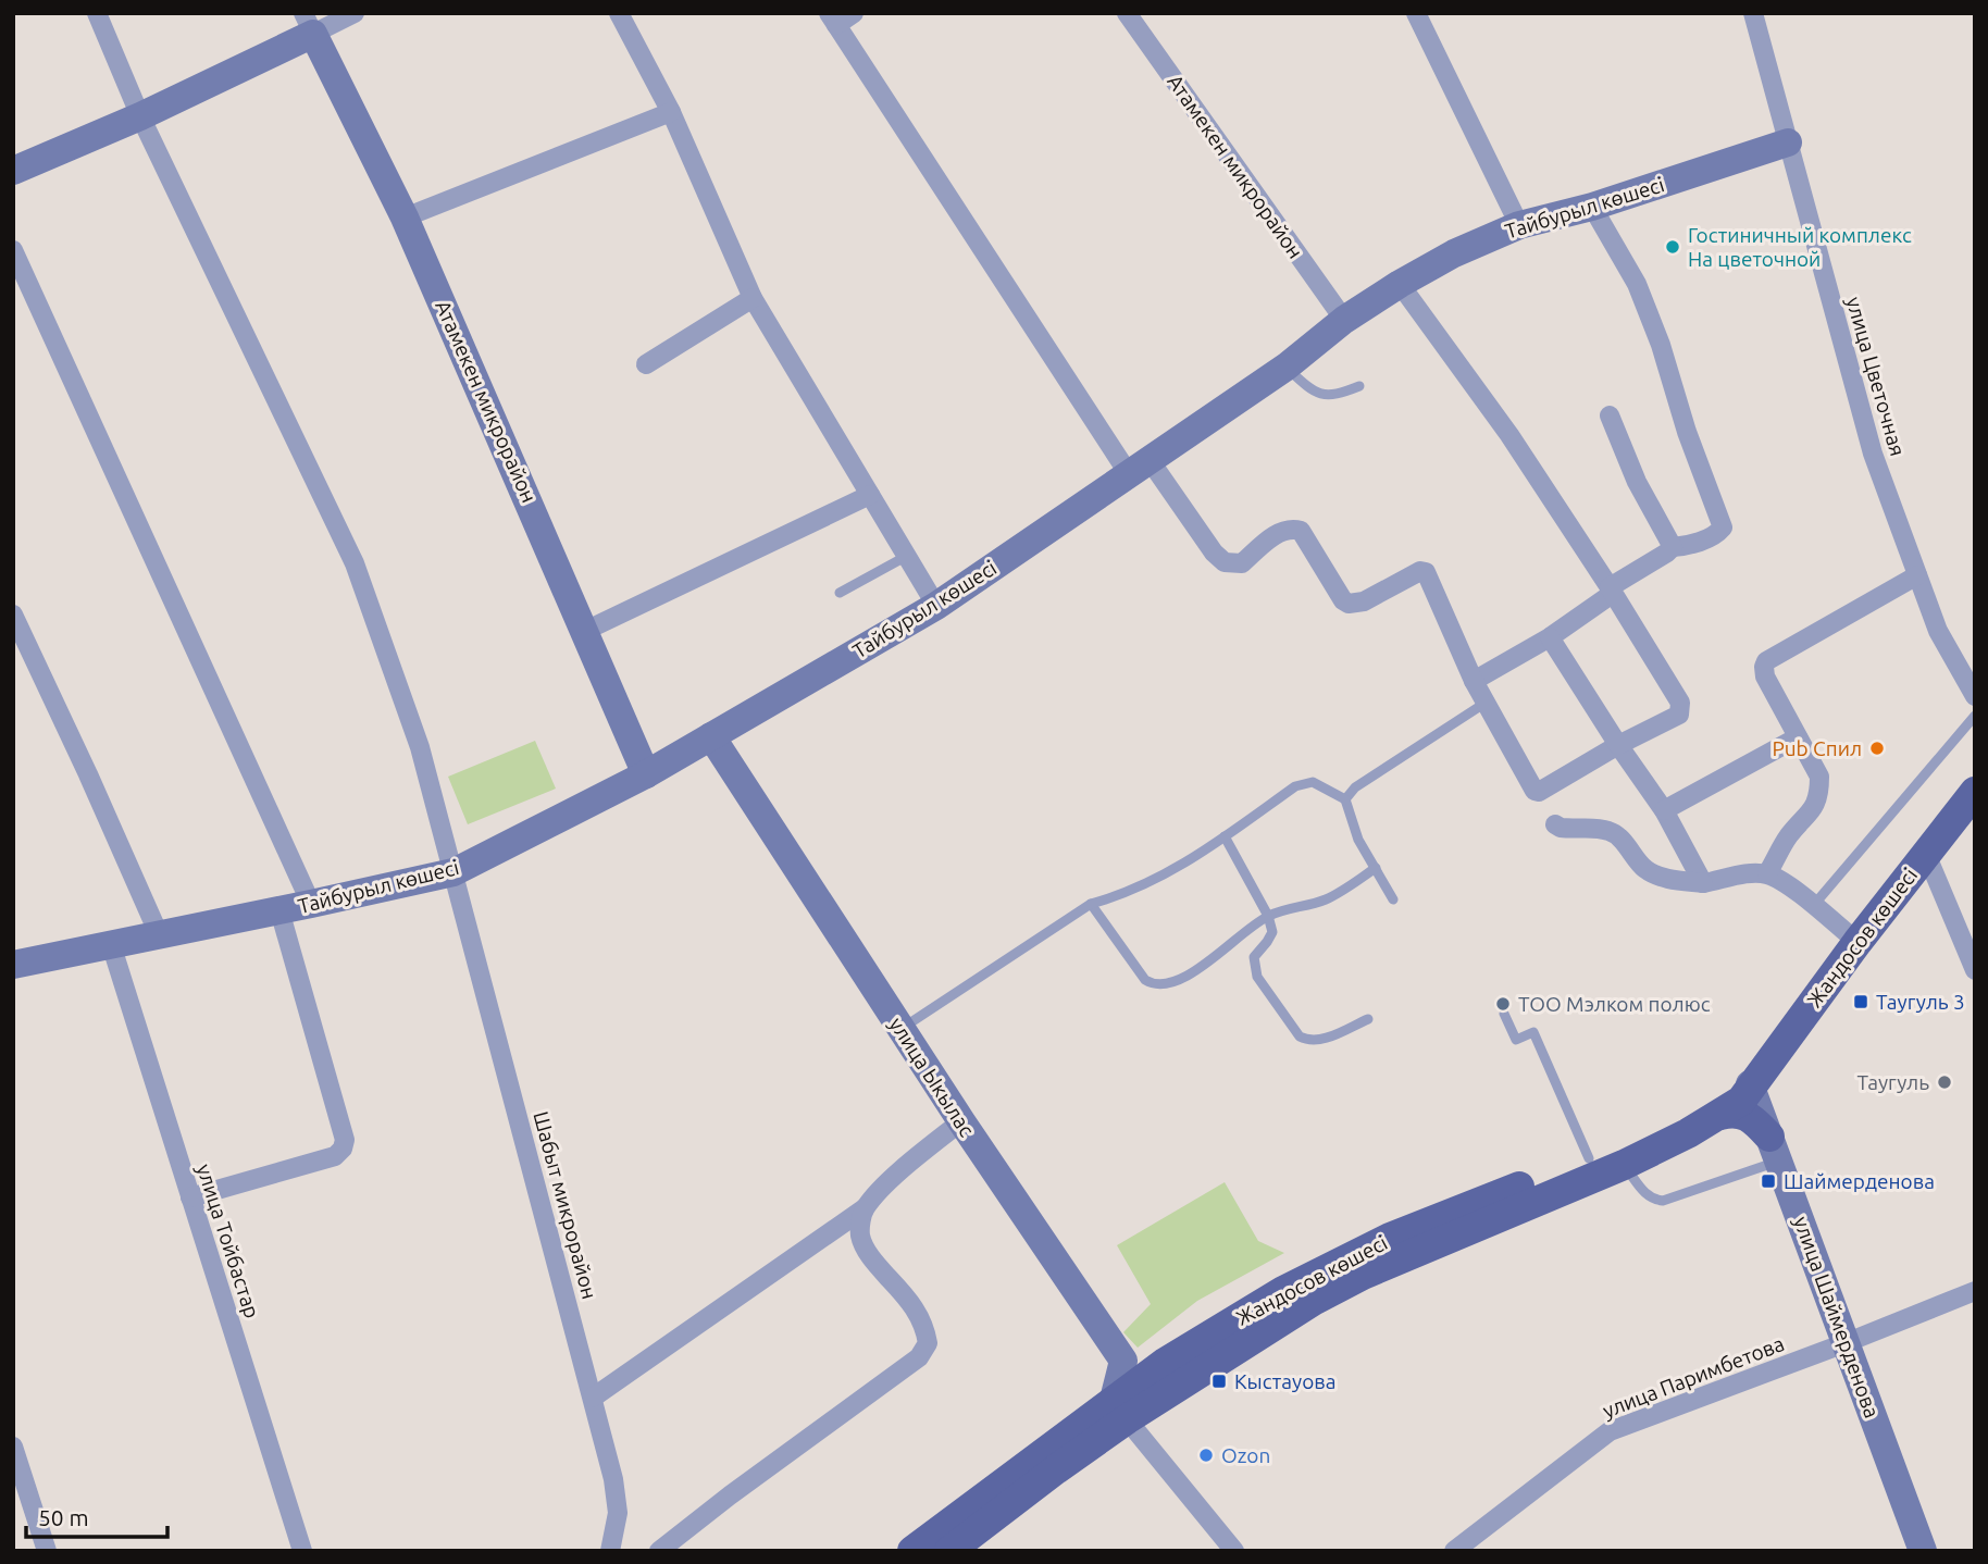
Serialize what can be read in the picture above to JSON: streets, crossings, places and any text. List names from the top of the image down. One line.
{"streets":{"main road":["Жандосов көшесі"],"street":["Атамекен микрорайон","Тайбурыл көшесі","улица Цветочная","улица Ыкылас","Шабыт микрорайон","улица Тойбастар","улица Шаймерденова","улица Паримбетова"]},"crossings":[["Атамекен микрорайон","Тайбурыл көшесі"],["Тайбурыл көшесі","улица Цветочная"],["Тайбурыл көшесі","улица Ыкылас"],["Тайбурыл көшесі","Шабыт микрорайон"],["Тайбурыл көшесі","улица Тойбастар"],["Жандосов көшесі","улица Ыкылас"],["Жандосов көшесі","улица Шаймерденова"],["улица Шаймерденова","улица Паримбетова"]],"places":{"other":["Гостиничный комплекс На цветочной","Pub Спил","ТОО Мэлком полюс","Таугуль","Ozon"],"transit":["Таугуль 3","Шаймерденова","Кыстауова"]},"scale_bar":"50 m"}
